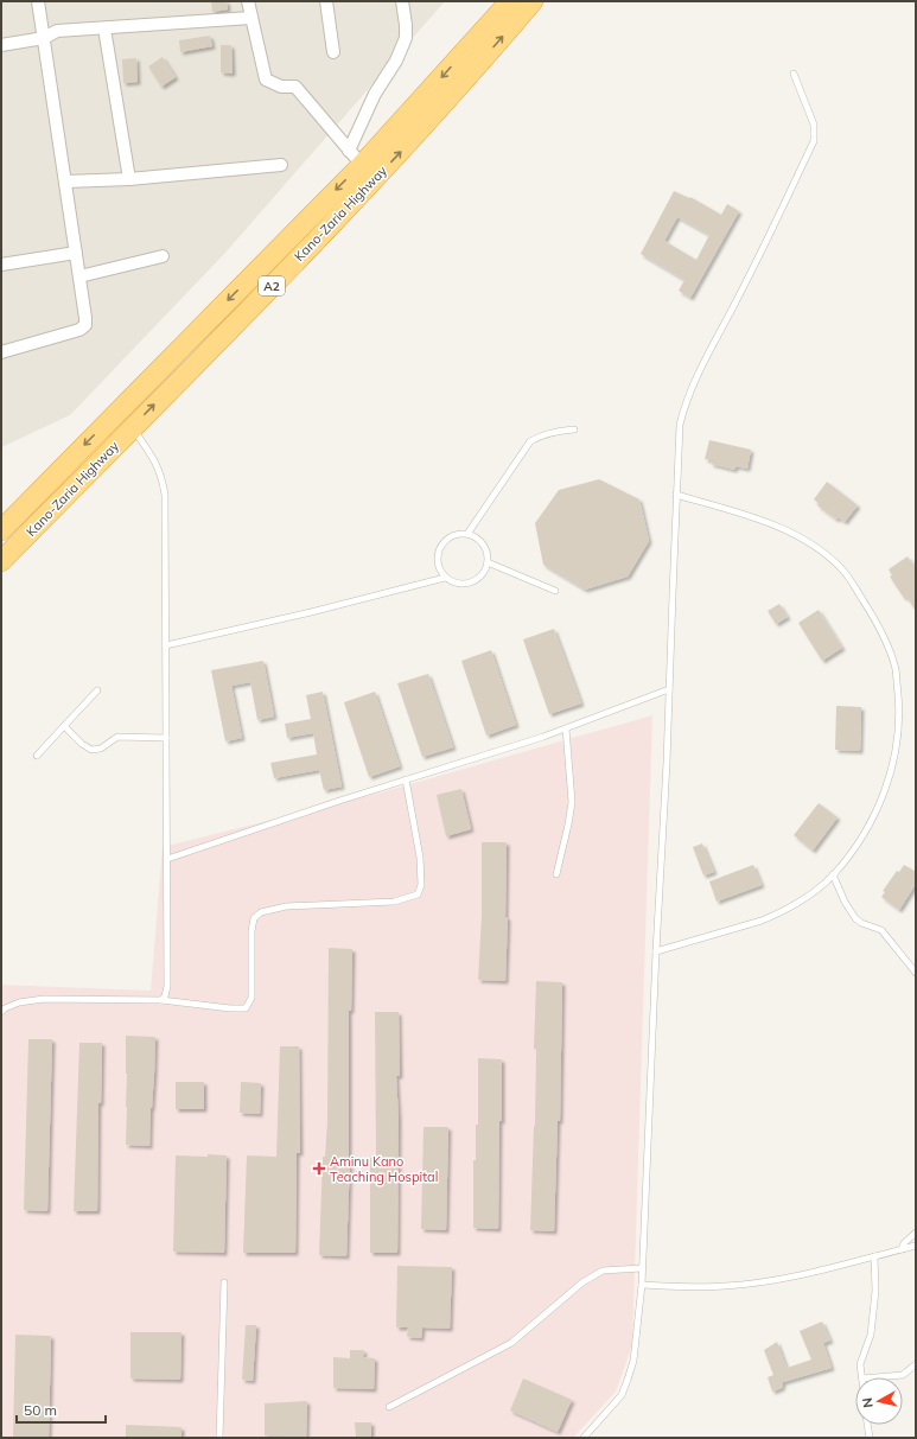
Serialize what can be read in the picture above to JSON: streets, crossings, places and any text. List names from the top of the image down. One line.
{"streets":{"highway":["Kano-Zaria Highway","A2"]},"places":{"health":["Aminu Kano Teaching Hospital"]},"scale_bar":"50 m","north":"left"}
